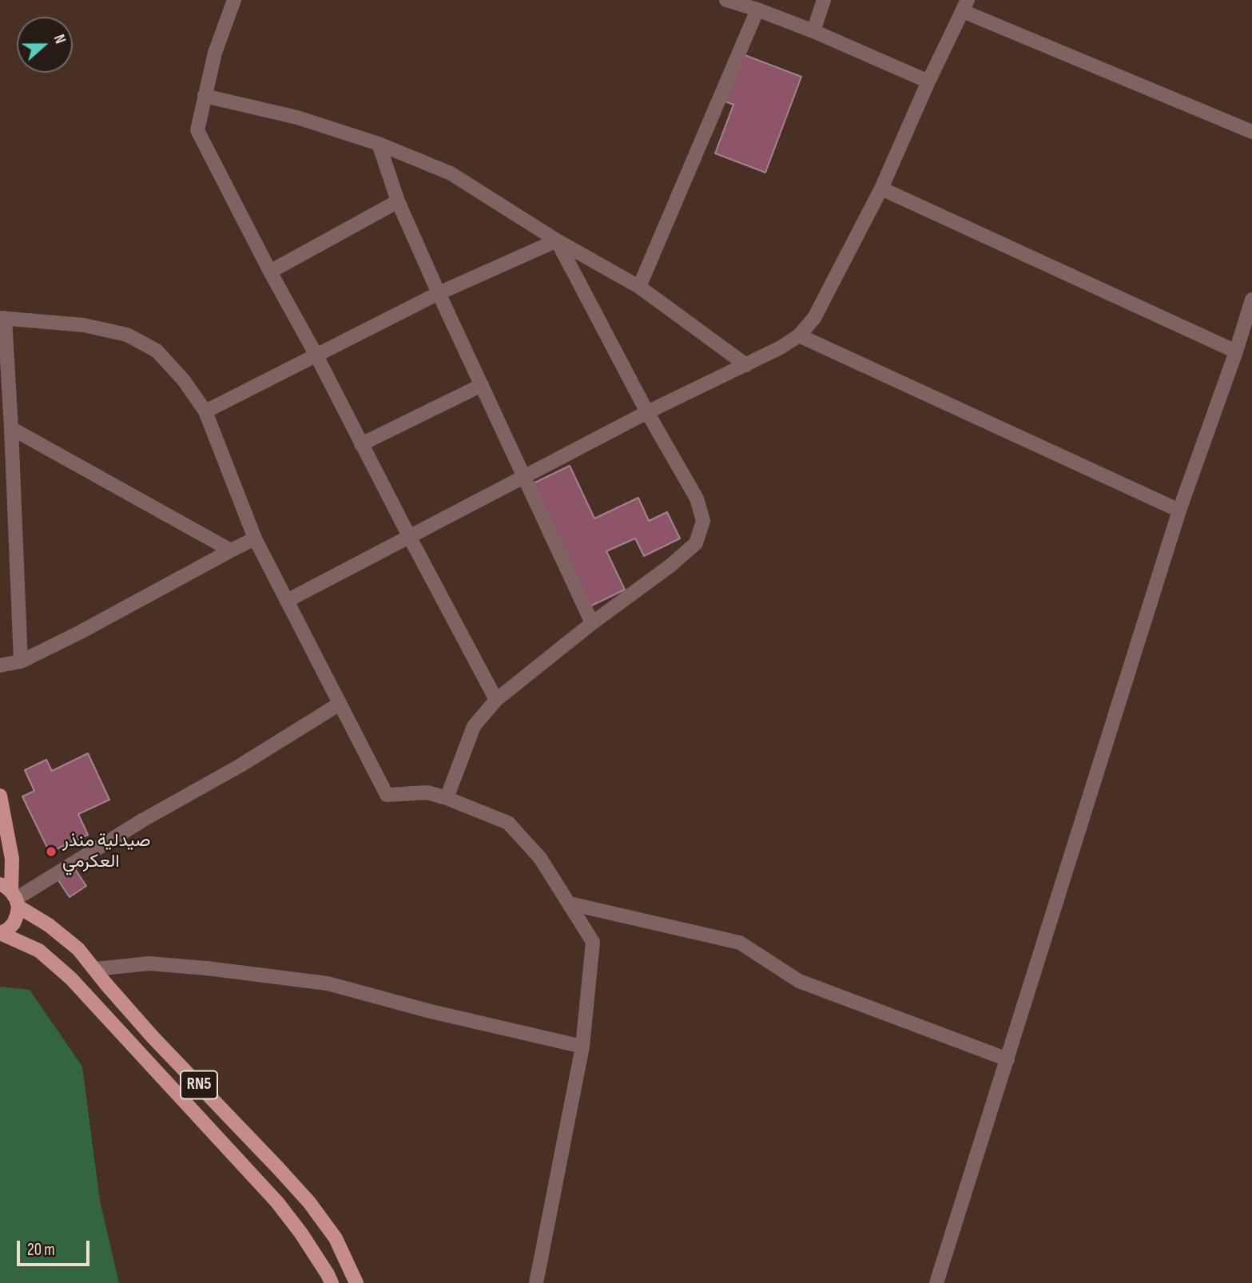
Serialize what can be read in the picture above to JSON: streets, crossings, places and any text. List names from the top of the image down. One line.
{"streets":{"main road":["RN5"]},"places":["صيدلية منذر العكرمي"],"scale_bar":"20 m","north":"right"}
